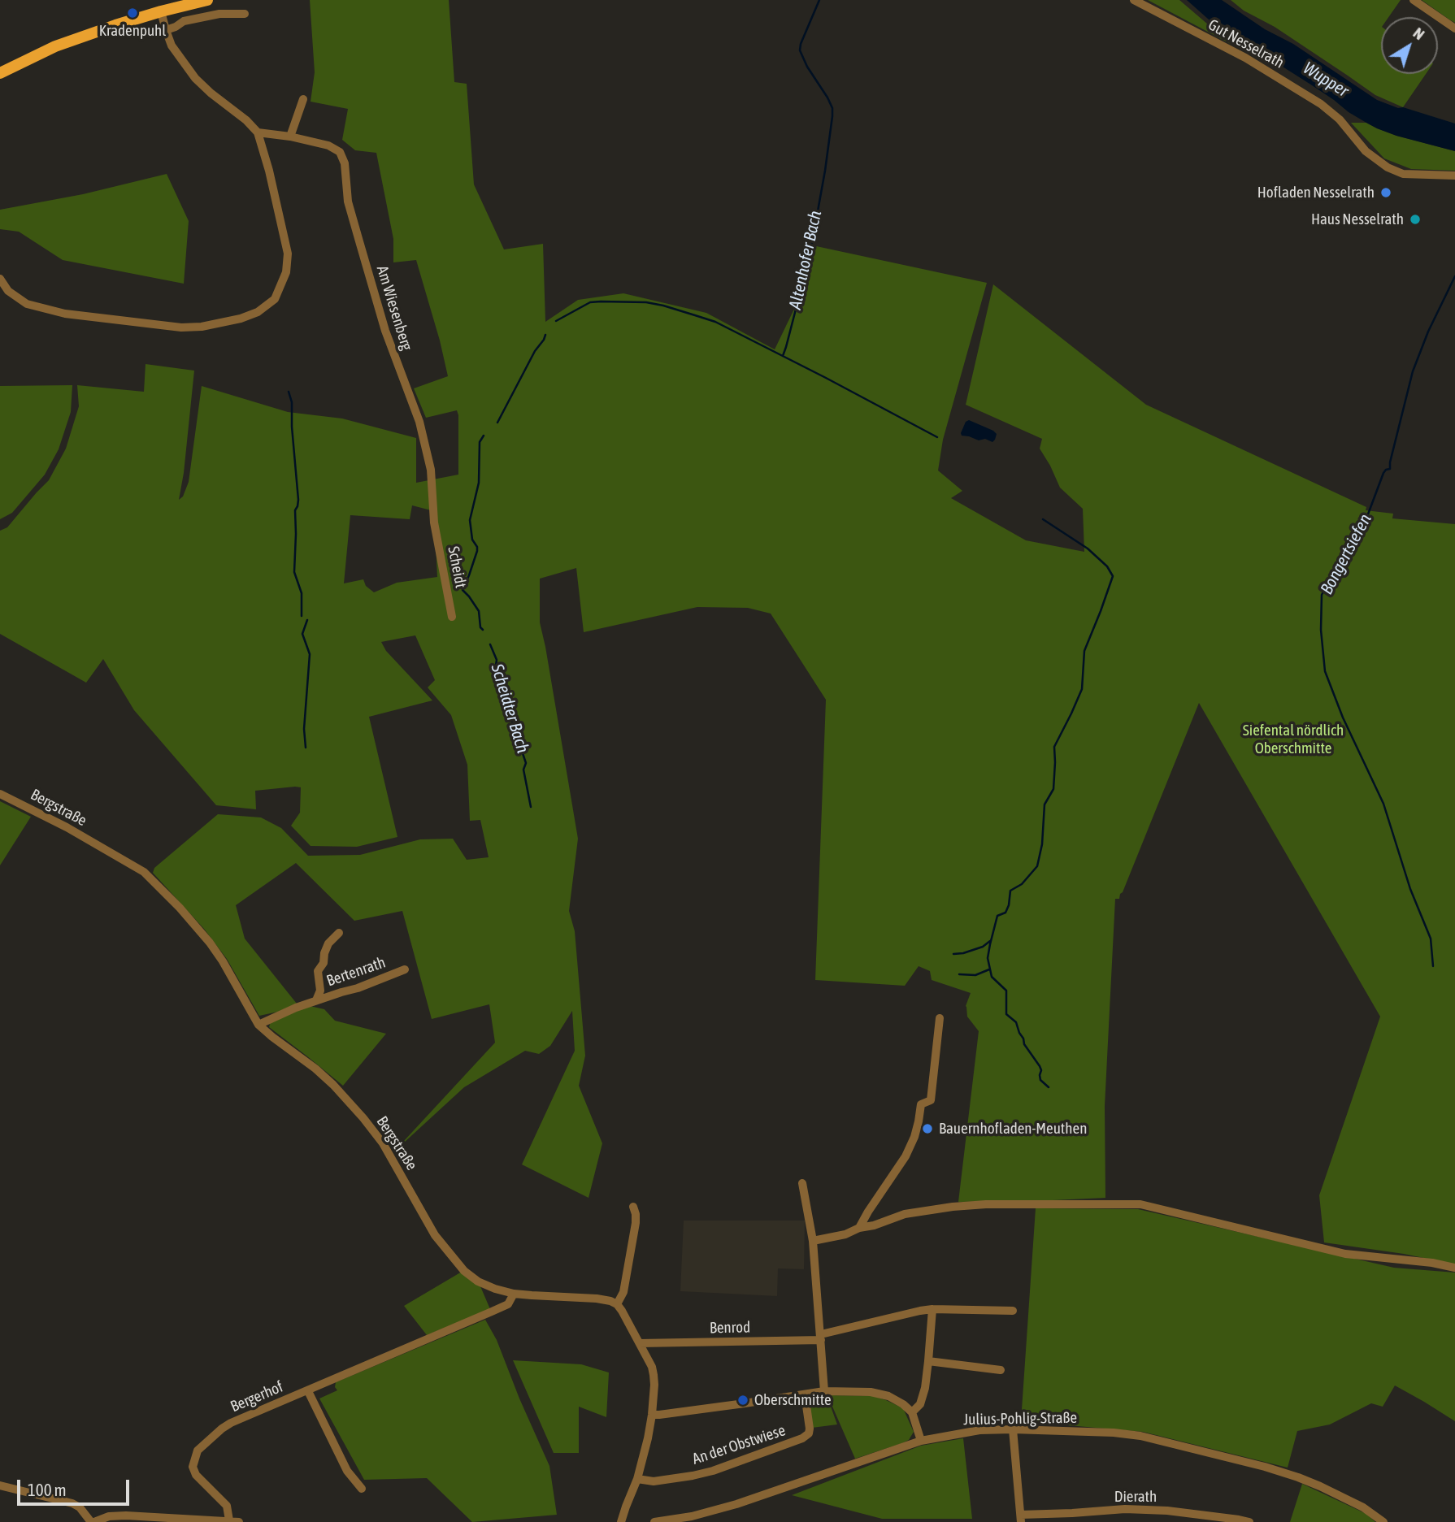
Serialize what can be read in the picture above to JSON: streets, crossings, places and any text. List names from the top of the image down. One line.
{"streets":{"street":["Gut Nesselrath","Am Wiesenberg","Scheidt","Bergstraße","Bertenrath","Benrod","Bergerhof","Julius-Pohlig-Straße","An der Obstwiese","Dierath"]},"crossings":[["Am Wiesenberg","Scheidt"],["Bergstraße","Bertenrath"],["Julius-Pohlig-Straße","Dierath"]],"water":["Wupper","Altenhofer Bach","Bongertsiefen","Scheidter Bach"],"parks":["Siefental nördlich Oberschmitte"],"places":["Kradenpuhl","Hofladen Nesselrath","Haus Nesselrath","Bauernhofladen-Meuthen","Oberschmitte"],"scale_bar":"100 m","north":"top right"}
